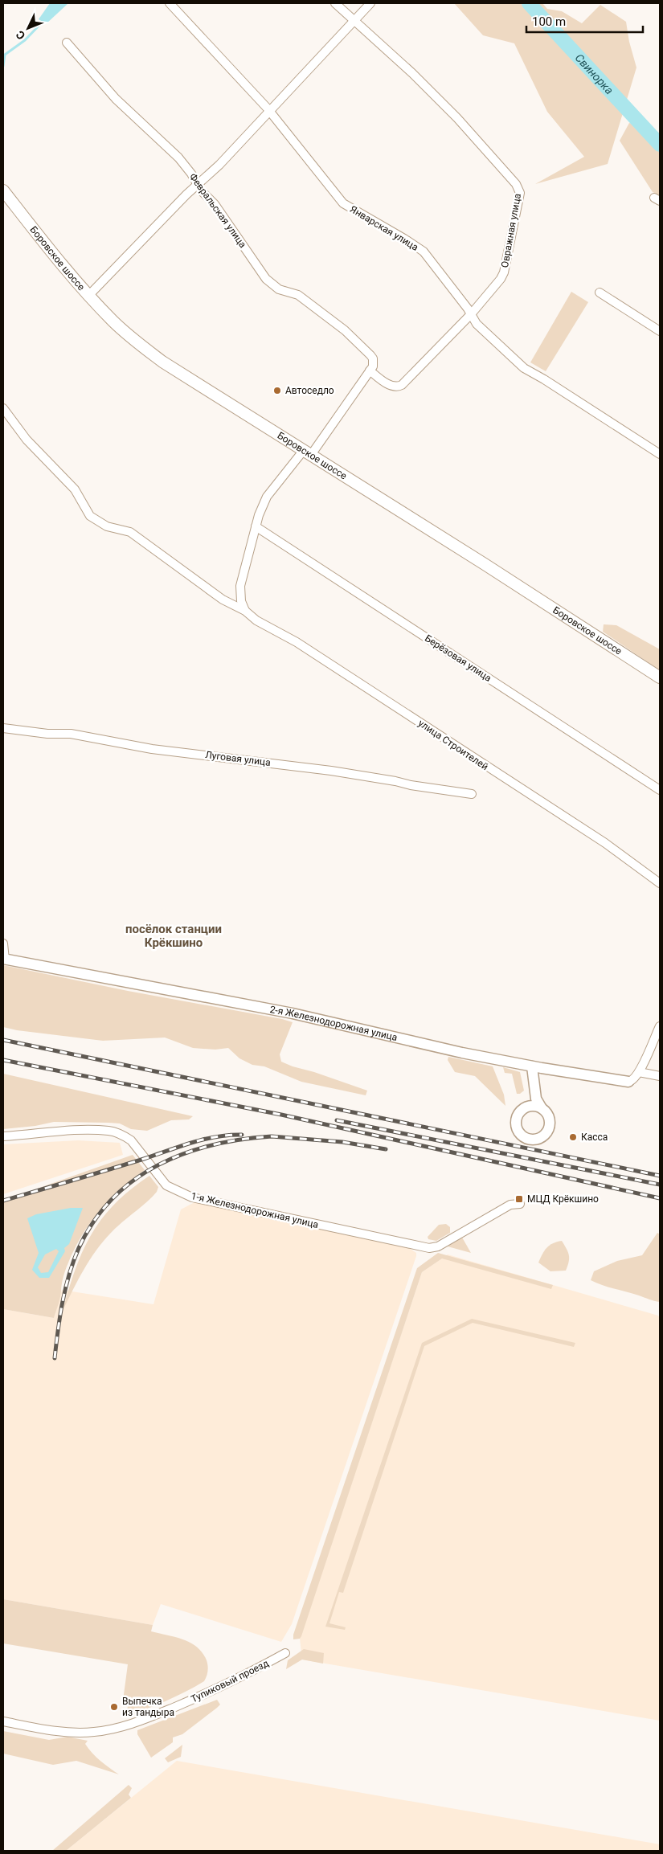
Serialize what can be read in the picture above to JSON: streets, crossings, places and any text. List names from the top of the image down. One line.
{"streets":{"main road":["Боровское шоссе"],"street":["Февральская улица","Январская улица","Овражная улица","Берёзовая улица","улица Строителей","Луговая улица","2-я Железнодорожная улица","1-я Железнодорожная улица","Тупиковый проезд"]},"crossings":[["Февральская улица","Овражная улица"],["Январская улица","Овражная улица"]],"districts":["посёлок станции Крёкшино"],"water":["Свинорка"],"places":{"other":["Автоседло","Касса","Выпечка из тандыра"],"transit":["МЦД Крёкшино"]},"scale_bar":"100 m","north":"bottom left"}
